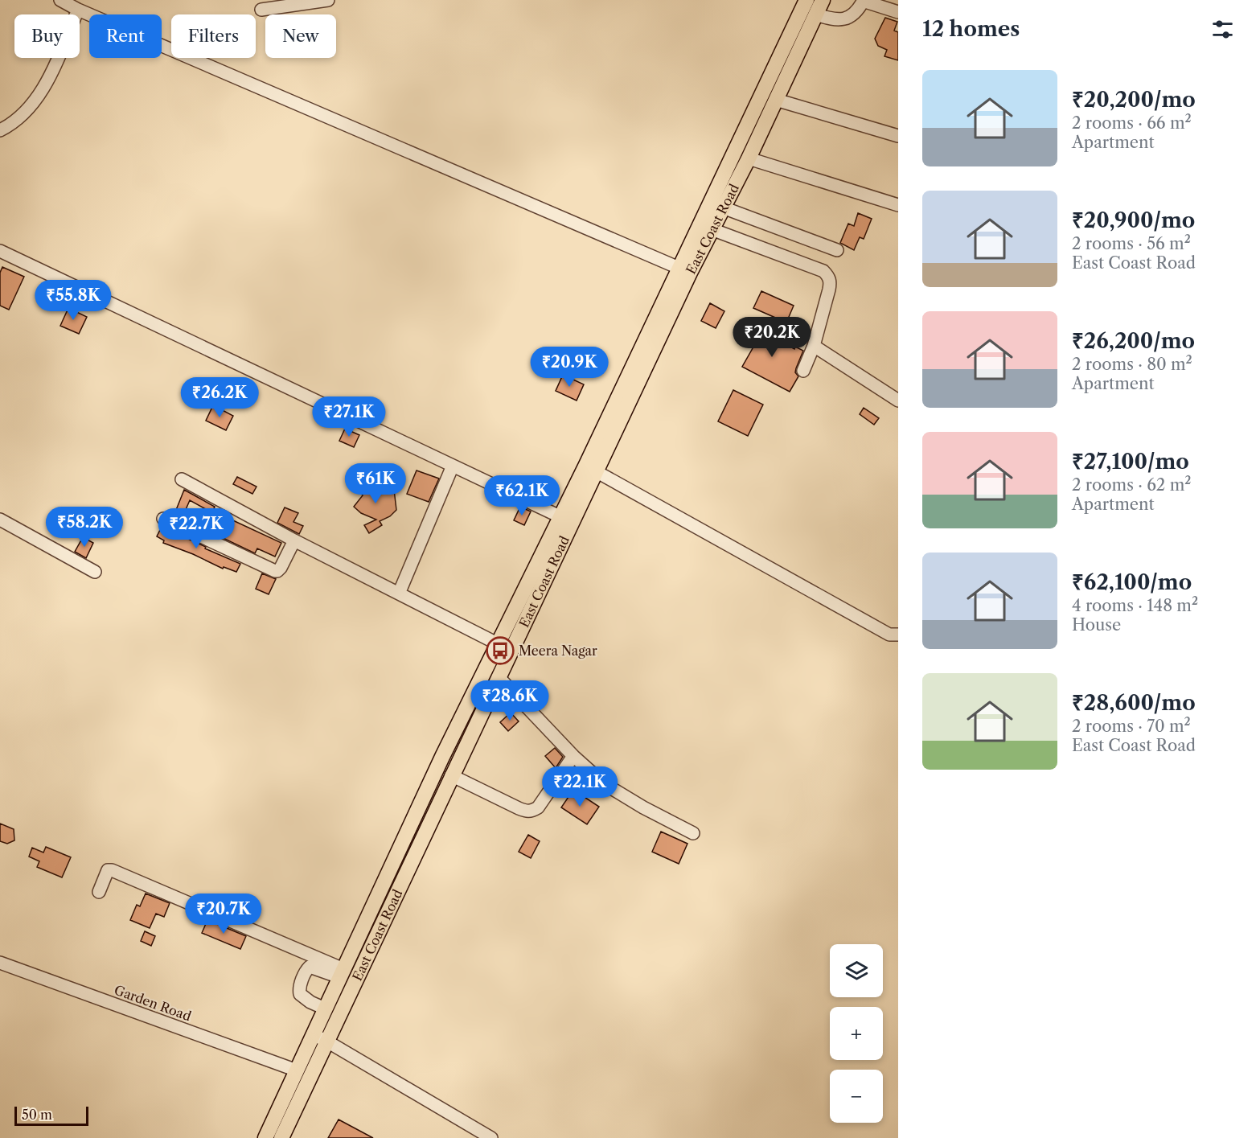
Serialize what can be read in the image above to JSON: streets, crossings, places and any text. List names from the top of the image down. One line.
{"streets":{"main road":["East Coast Road"],"street":["Garden Road"]},"crossings":[["East Coast Road","Garden Road"]],"places":{"bus stop":["Meera Nagar"]},"scale_bar":"50 m","page":{"heading":"12 homes","chip":["Buy","Rent","Filters","New"],"list":[{"name":"₹20,200/mo","note":"2 rooms · 66 m² · Apartment"},{"name":"₹20,900/mo","note":"2 rooms · 56 m² · East Coast Road"},{"name":"₹26,200/mo","note":"2 rooms · 80 m² · Apartment"},{"name":"₹27,100/mo","note":"2 rooms · 62 m² · Apartment"},{"name":"₹62,100/mo","note":"4 rooms · 148 m² · House"},{"name":"₹28,600/mo","note":"2 rooms · 70 m² · East Coast Road"}],"price":["₹55.8K","₹20.2K","₹20.9K","₹26.2K","₹27.1K","₹61K","₹62.1K","₹58.2K","₹22.7K","₹28.6K","₹22.1K","₹20.7K"],"map_buttons":["+","−"],"scale":"50 m"}}
